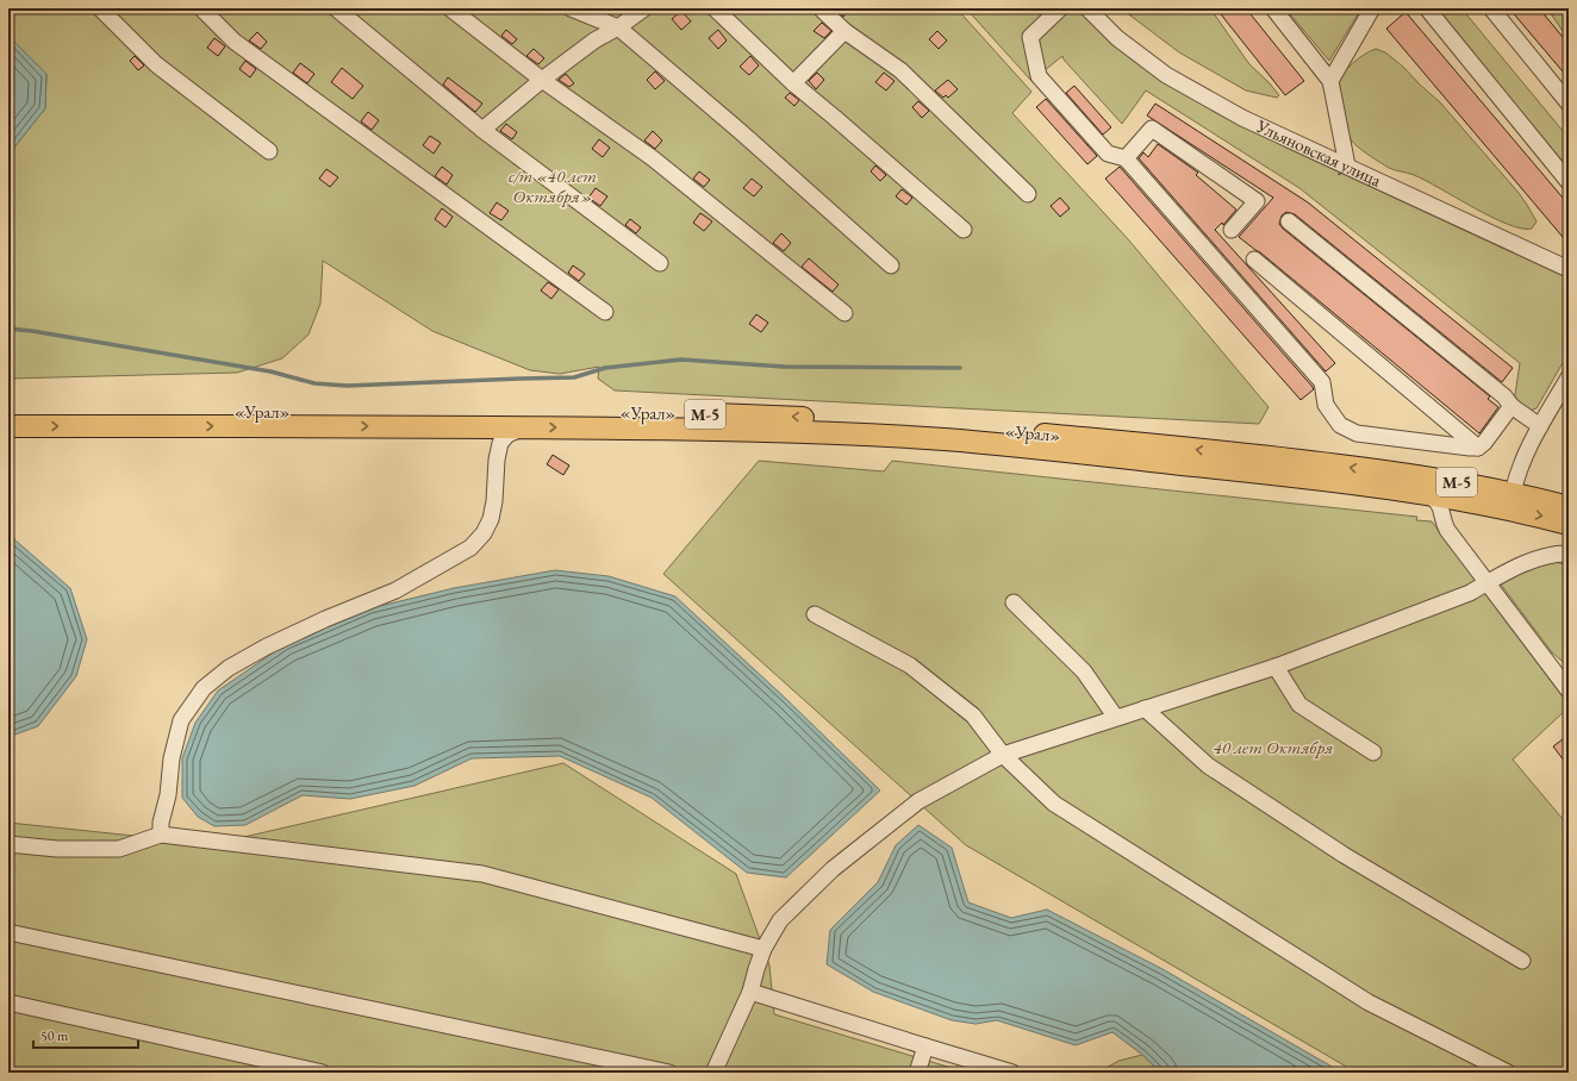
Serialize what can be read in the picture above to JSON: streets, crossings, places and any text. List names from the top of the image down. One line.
{"streets":{"highway":["«Урал»","М-5"],"street":["Ульяновская улица"]},"crossings":[["«Урал»","М-5"]],"parks":["с/т «40 лет Октября»","40 лет Октября"],"scale_bar":"50 m"}
